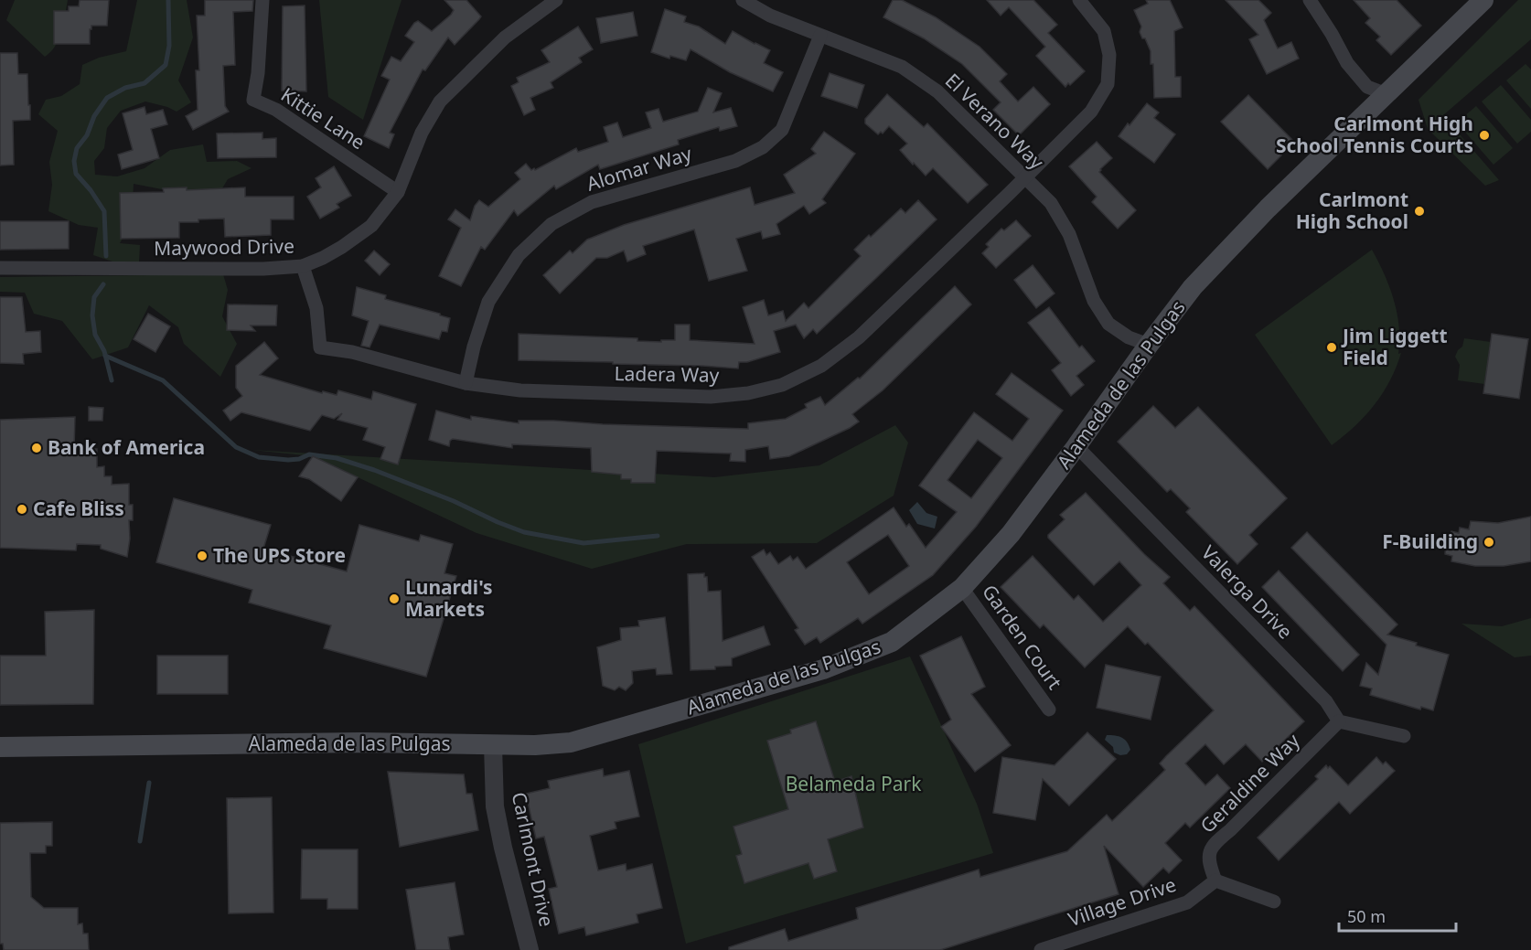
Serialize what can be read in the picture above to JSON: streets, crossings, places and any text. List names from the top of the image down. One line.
{"streets":{"main road":["Alameda de las Pulgas"],"street":["Kittie Lane","El Verano Way","Alomar Way","Maywood Drive","Ladera Way","Valerga Drive","Garden Court","Geraldine Way","Carlmont Drive","Village Drive"]},"crossings":[["Kittie Lane","Maywood Drive"],["El Verano Way","Alomar Way"],["El Verano Way","Ladera Way"],["El Verano Way","Alameda de las Pulgas"],["Alomar Way","Ladera Way"],["Maywood Drive","Ladera Way"],["Alameda de las Pulgas","Valerga Drive"],["Alameda de las Pulgas","Garden Court"],["Alameda de las Pulgas","Carlmont Drive"],["Valerga Drive","Geraldine Way"],["Geraldine Way","Village Drive"]],"parks":["Belameda Park"],"places":["Carlmont High School Tennis Courts","Carlmont High School","Jim Liggett Field","Bank of America","Cafe Bliss","F-Building","The UPS Store","Lunardi's Markets"],"scale_bar":"50 m"}
